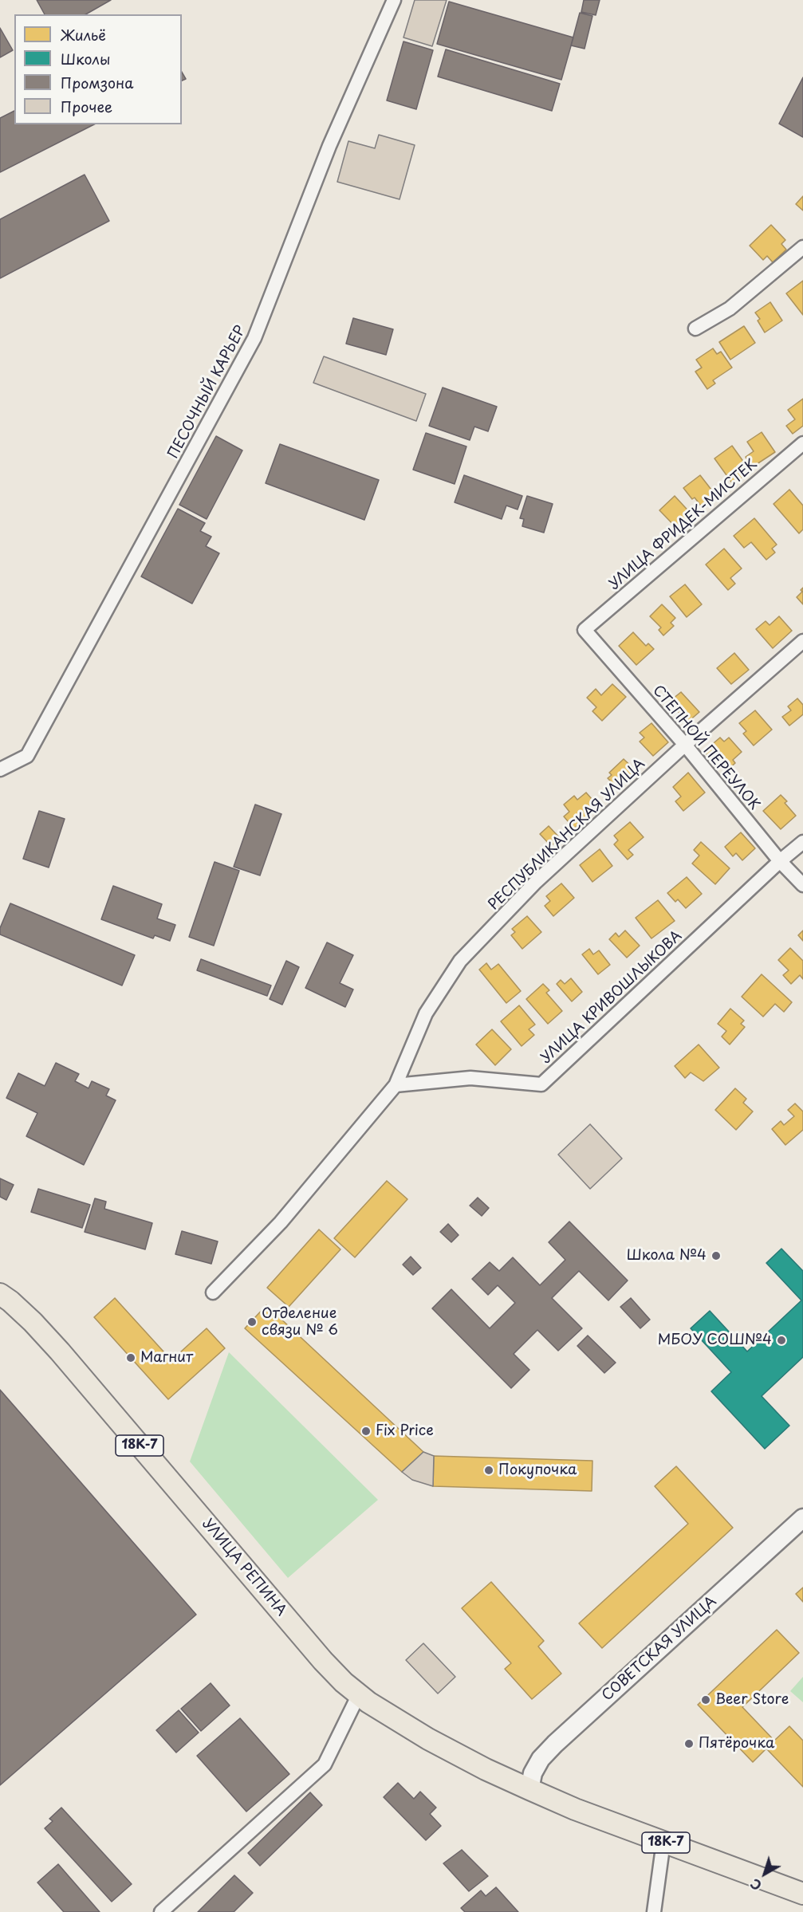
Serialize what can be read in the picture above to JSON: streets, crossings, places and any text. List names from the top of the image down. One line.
{"streets":{"main road":["18К-7","УЛИЦА РЕПИНА","СОВЕТСКАЯ УЛИЦА"],"street":["ПЕСОЧНЫЙ КАРЬЕР","УЛИЦА ФРИДЕК-МИСТЕК","СТЕПНОЙ ПЕРЕУЛОК","РЕСПУБЛИКАНСКАЯ УЛИЦА","УЛИЦА КРИВОШЛЫКОВА"]},"crossings":[["УЛИЦА ФРИДЕК-МИСТЕК","СТЕПНОЙ ПЕРЕУЛОК"],["СТЕПНОЙ ПЕРЕУЛОК","РЕСПУБЛИКАНСКАЯ УЛИЦА"],["СТЕПНОЙ ПЕРЕУЛОК","УЛИЦА КРИВОШЛЫКОВА"],["РЕСПУБЛИКАНСКАЯ УЛИЦА","УЛИЦА КРИВОШЛЫКОВА"],["18К-7","УЛИЦА РЕПИНА"],["18К-7","СОВЕТСКАЯ УЛИЦА"],["УЛИЦА РЕПИНА","СОВЕТСКАЯ УЛИЦА"]],"places":["Школа №4","Отделение связи № 6","МБОУ СОШ№4","Магнит","Fix Price","Покупочка","Beer Store","Пятёрочка"],"legend":["Жильё","Школы","Промзона","Прочее"],"north":"bottom left"}
